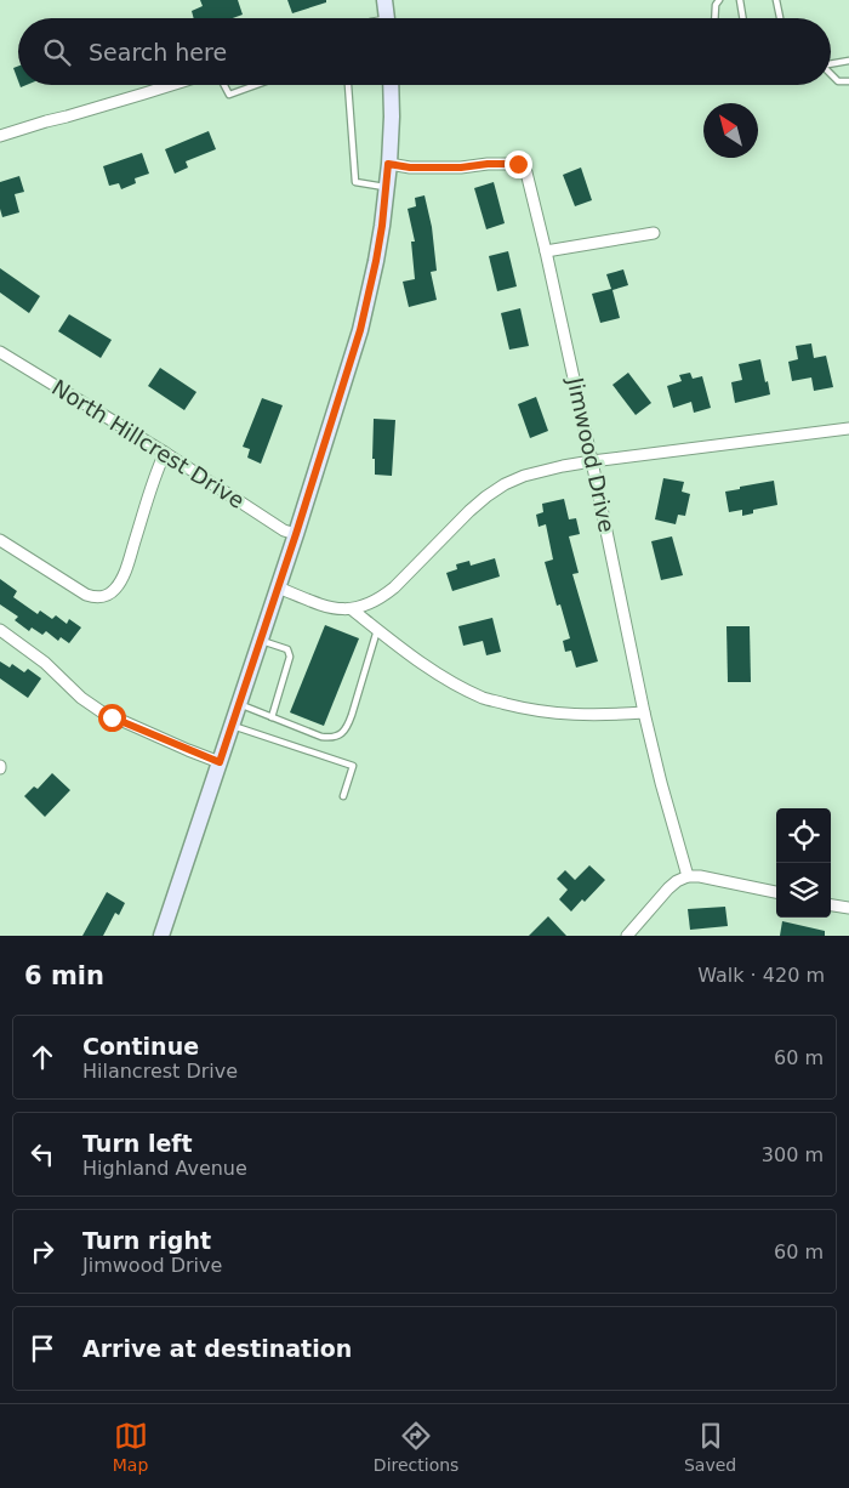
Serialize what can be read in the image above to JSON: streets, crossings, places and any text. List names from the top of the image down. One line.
{"streets":{"street":["North Hillcrest Drive","Jimwood Drive"]},"north":"top left","page":{"search":"Search here","heading":["6 min","Walk · 420 m"],"list":[["Continue","Hilancrest Drive","60 m"],["Turn left","Highland Avenue","300 m"],["Turn right","Jimwood Drive","60 m"],"Arrive at destination"],"nav":["Map","Directions","Saved"]}}
